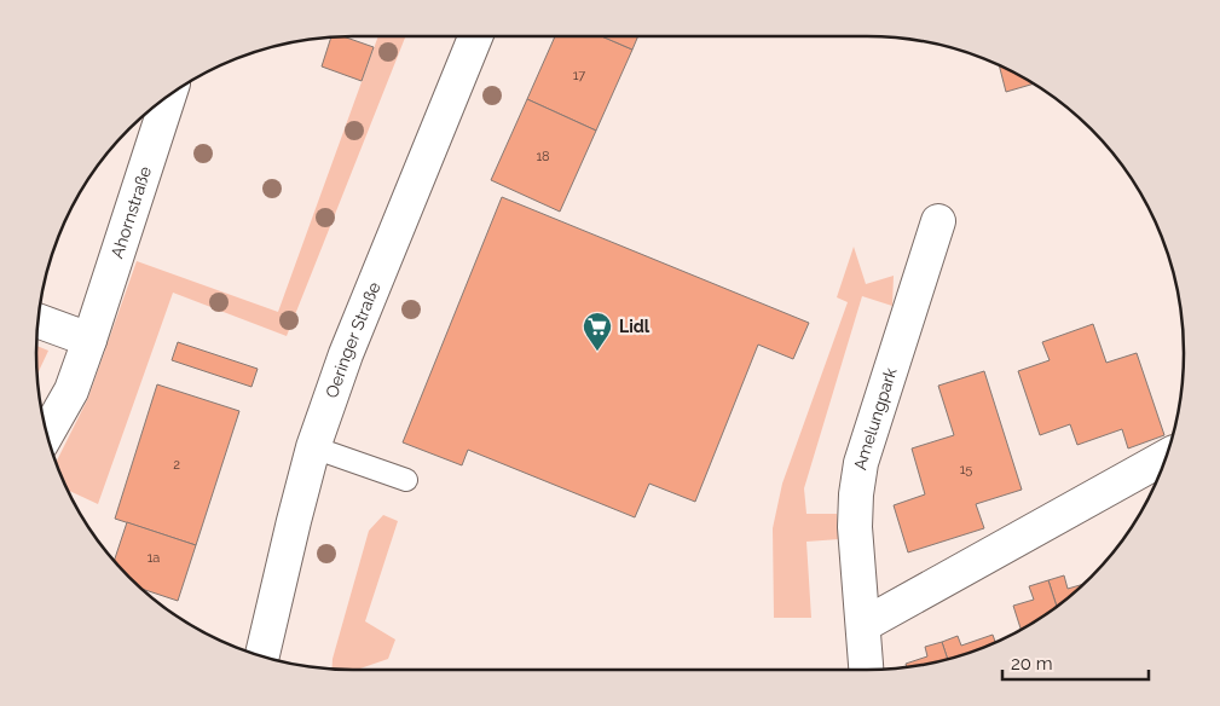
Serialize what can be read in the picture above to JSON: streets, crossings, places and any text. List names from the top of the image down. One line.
{"streets":{"street":["Ahornstraße","Oeringer Straße","Amelungpark"]},"places":{"supermarket":["Lidl"]},"house_numbers":["17","18","2","15","1a"],"scale_bar":"20 m"}
